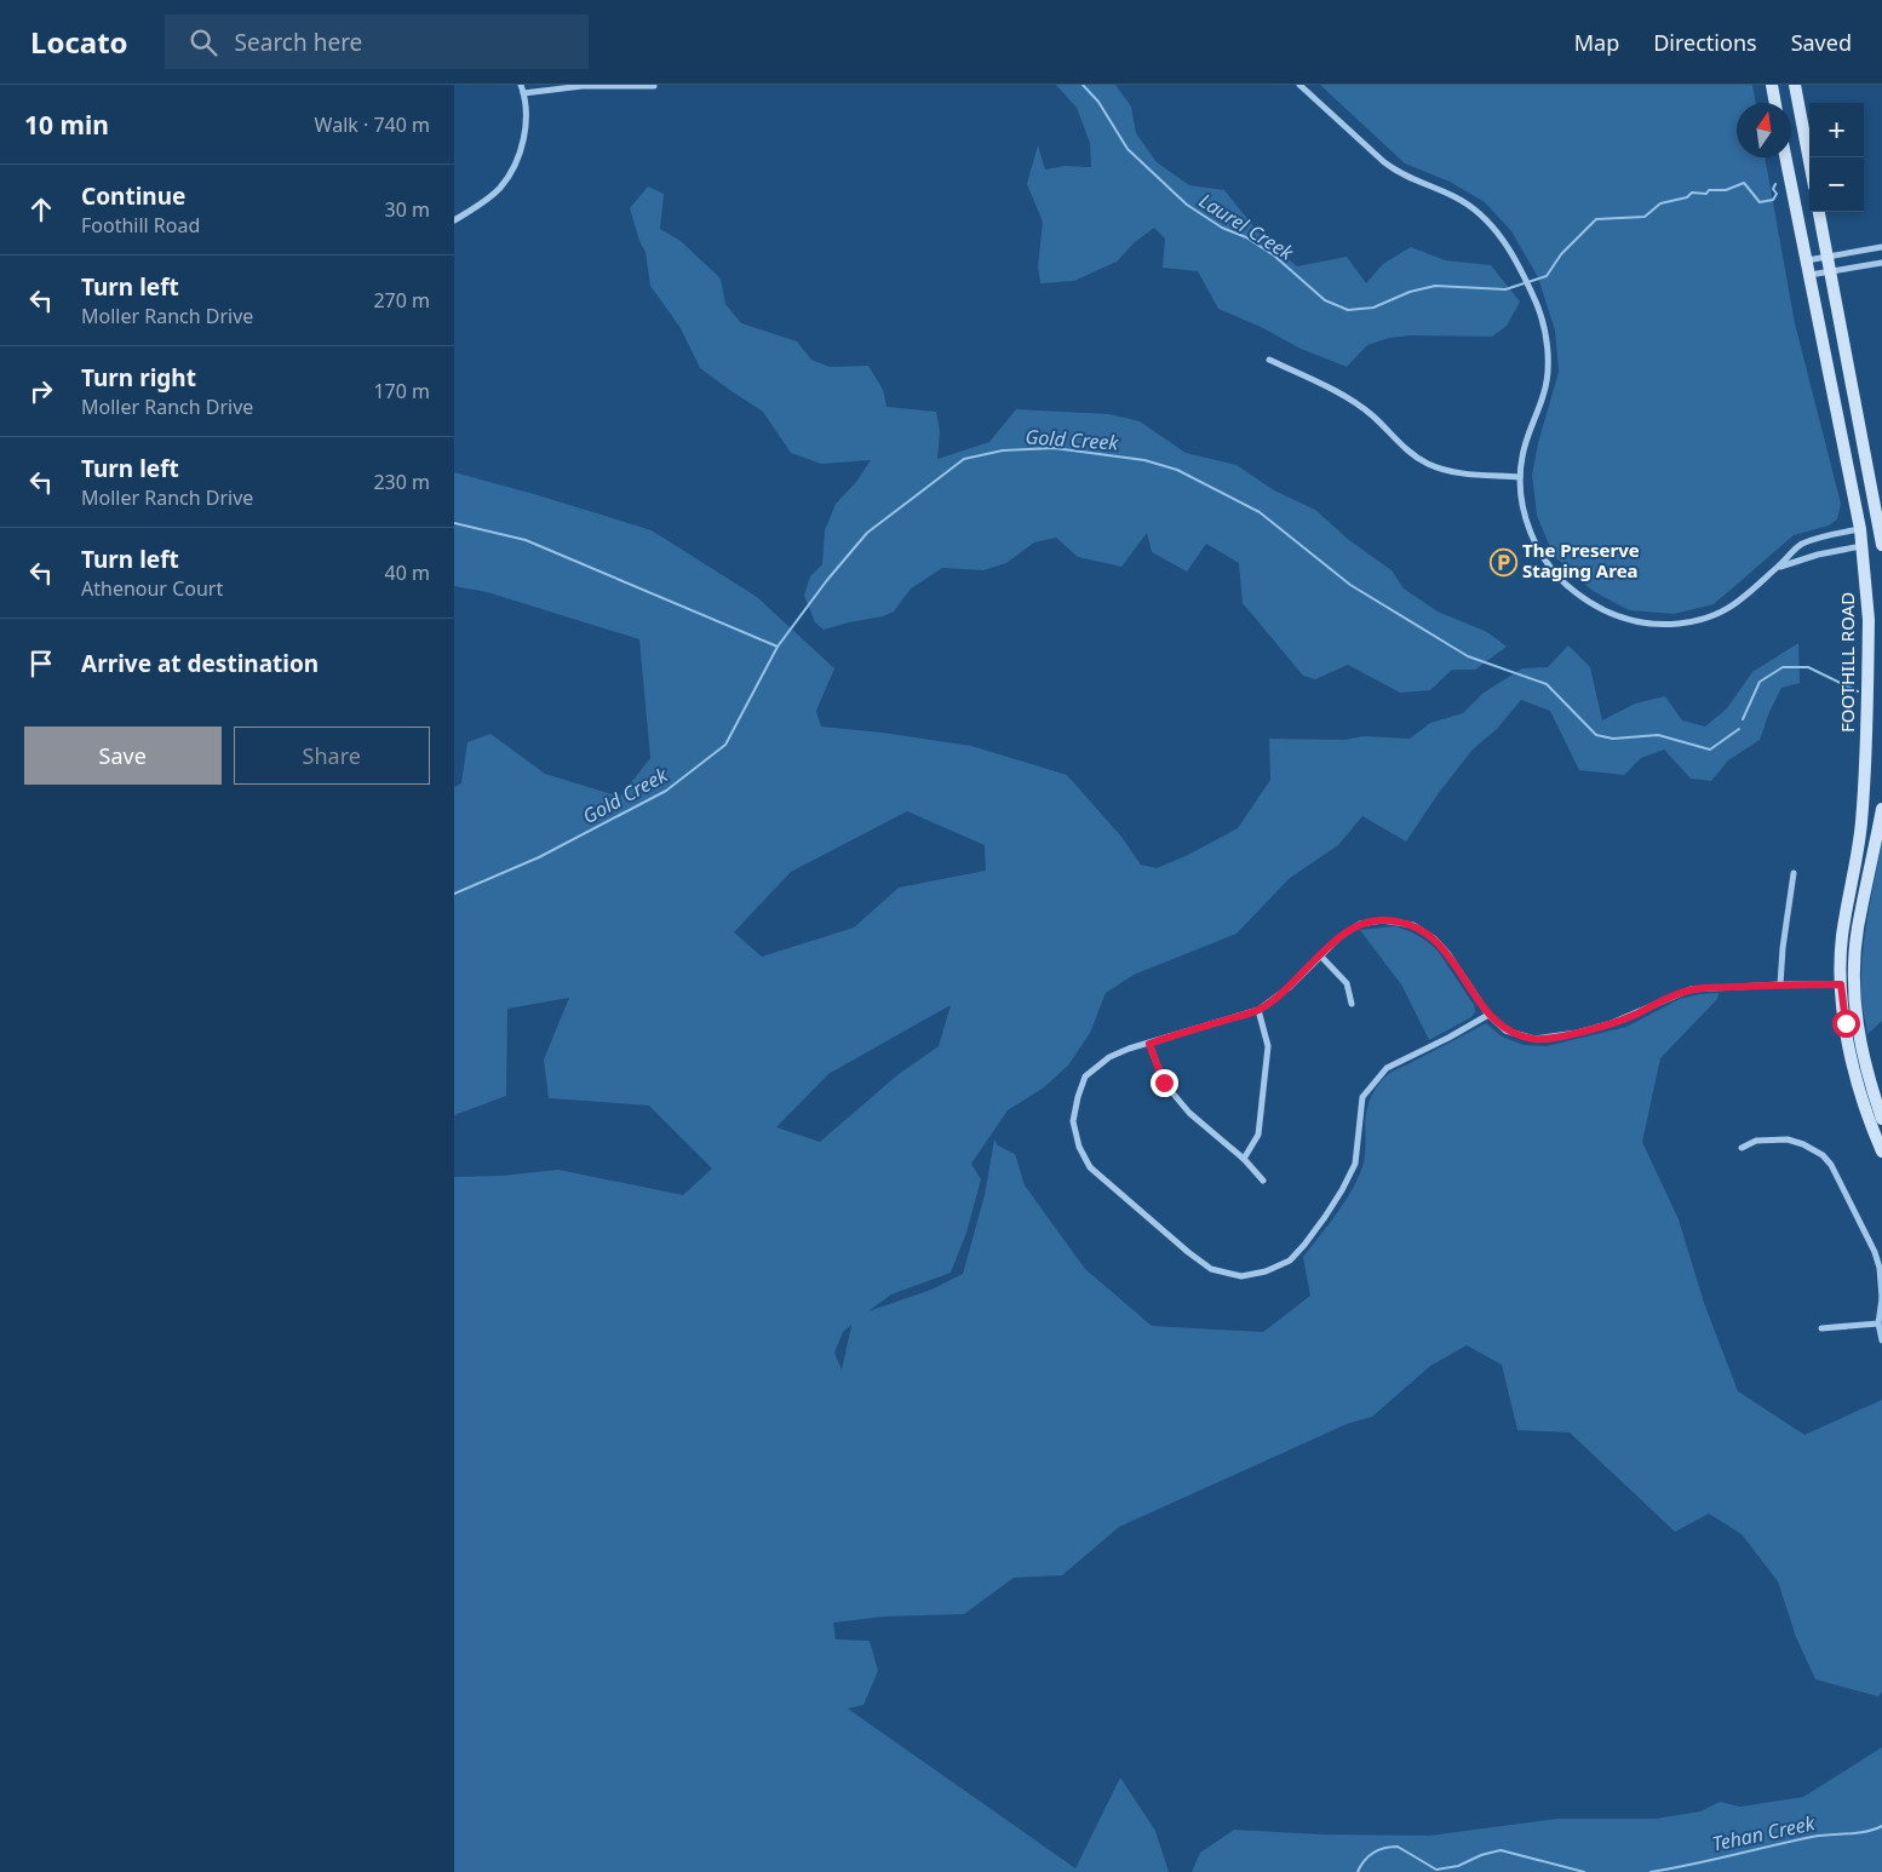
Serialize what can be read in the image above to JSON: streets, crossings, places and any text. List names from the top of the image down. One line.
{"streets":{"main road":["FOOTHILL ROAD"]},"water":["Laurel Creek","Gold Creek","Tehan Creek"],"places":{"parking":["The Preserve Staging Area"]},"north":"top","page":{"header":"Locato","search":"Search here","nav":["Map","Directions","Saved"],"heading":["10 min","Walk · 740 m"],"map_buttons":["+","−"],"list":[["Continue","Foothill Road","30 m"],["Turn left","Moller Ranch Drive","270 m"],["Turn right","Moller Ranch Drive","170 m"],["Turn left","Moller Ranch Drive","230 m"],["Turn left","Athenour Court","40 m"],"Arrive at destination"],"buttons":["Save","Share"]}}
